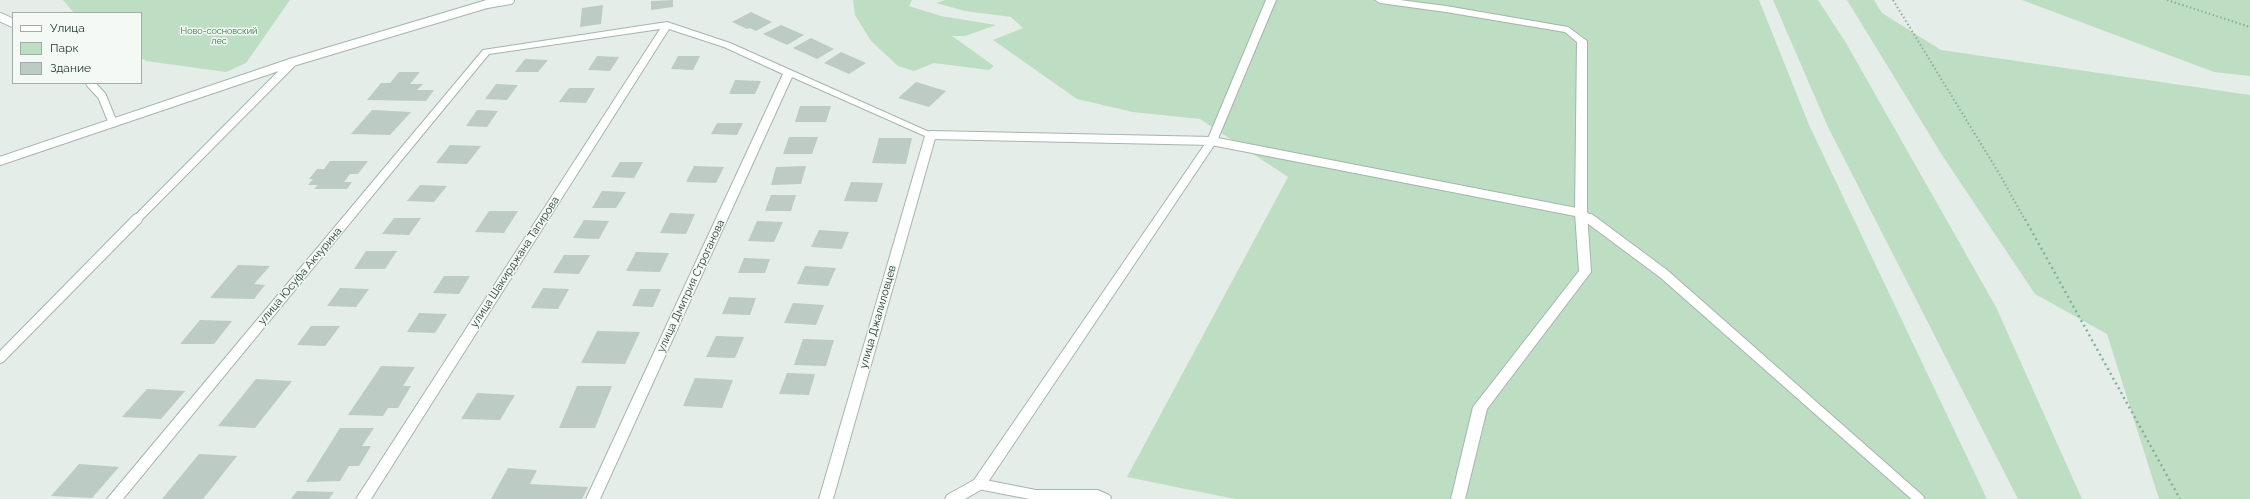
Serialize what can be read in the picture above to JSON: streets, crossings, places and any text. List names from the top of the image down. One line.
{"streets":{"street":["улица Шакирджана Тагирова","улица Юсуфа Акчурина","улица Дмитрия Строганова","улица Джалиловцев"]},"crossings":[["улица Шакирджана Тагирова","улица Юсуфа Акчурина"]],"parks":["Ново-сосновский лес"],"legend":["Улица","Парк","Здание"]}
